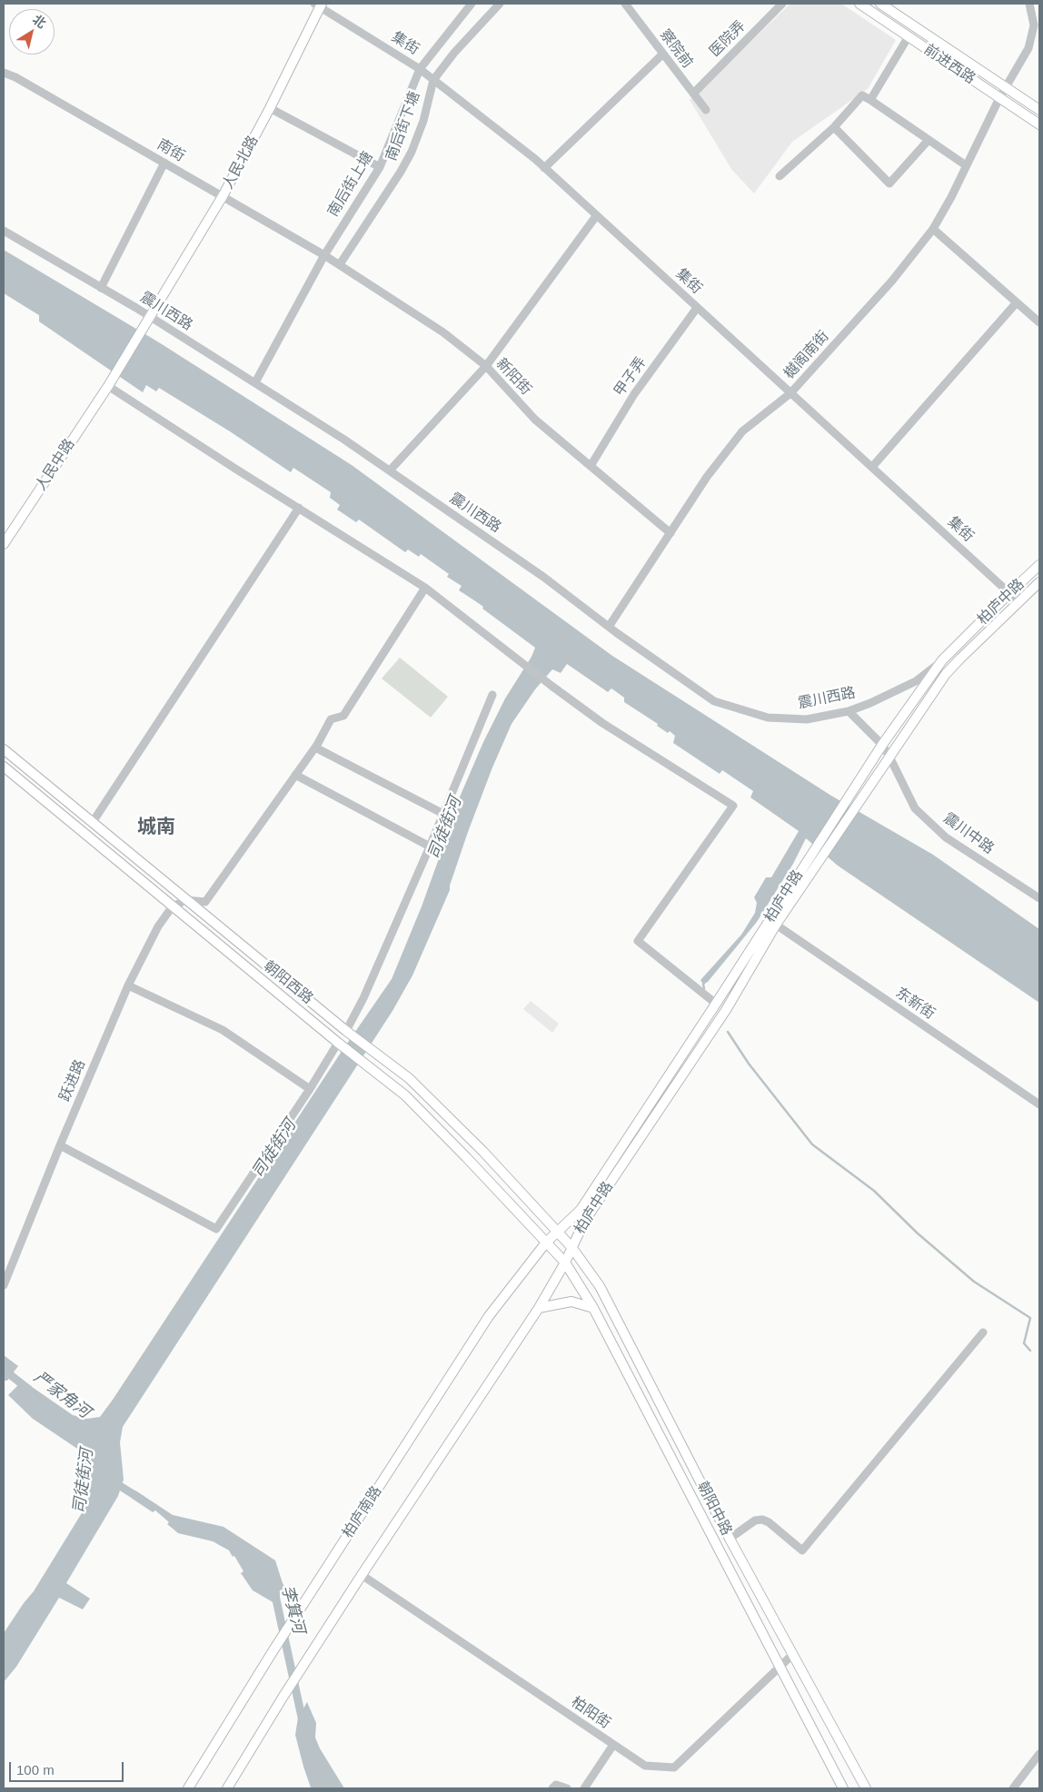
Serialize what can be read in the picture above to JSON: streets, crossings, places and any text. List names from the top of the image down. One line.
{"streets":{"main road":["前进西路","人民北路","人民中路","柏庐中路","朝阳西路","朝阳中路","柏庐南路"],"street":["医院弄","集街","察院前","南后街下塘","南街","南后街上塘","震川西路","樾阁南街","新阳街","甲子弄","震川中路","东新街","跃进路","柏阳街"]},"crossings":[["医院弄","察院前"],["集街","南后街下塘"],["集街","人民北路"],["集街","南后街上塘"],["集街","樾阁南街"],["集街","甲子弄"],["集街","柏庐中路"],["前进西路","樾阁南街"],["南后街下塘","新阳街"],["南街","人民北路"],["南街","南后街上塘"],["南街","新阳街"],["人民北路","震川西路"],["人民北路","人民中路"],["南后街上塘","震川西路"],["南后街上塘","新阳街"],["震川西路","樾阁南街"],["震川西路","柏庐中路"],["震川西路","震川中路"],["樾阁南街","新阳街"],["新阳街","甲子弄"],["柏庐中路","震川中路"],["柏庐中路","朝阳西路"],["柏庐中路","东新街"],["柏庐中路","朝阳中路"],["柏庐中路","柏庐南路"],["朝阳西路","跃进路"],["朝阳西路","朝阳中路"],["朝阳西路","柏庐南路"],["朝阳中路","柏庐南路"],["朝阳中路","柏阳街"]],"districts":["城南"],"water":["司徒街河","严家角河","李箕河"],"scale_bar":"100 m","north":"top right"}
